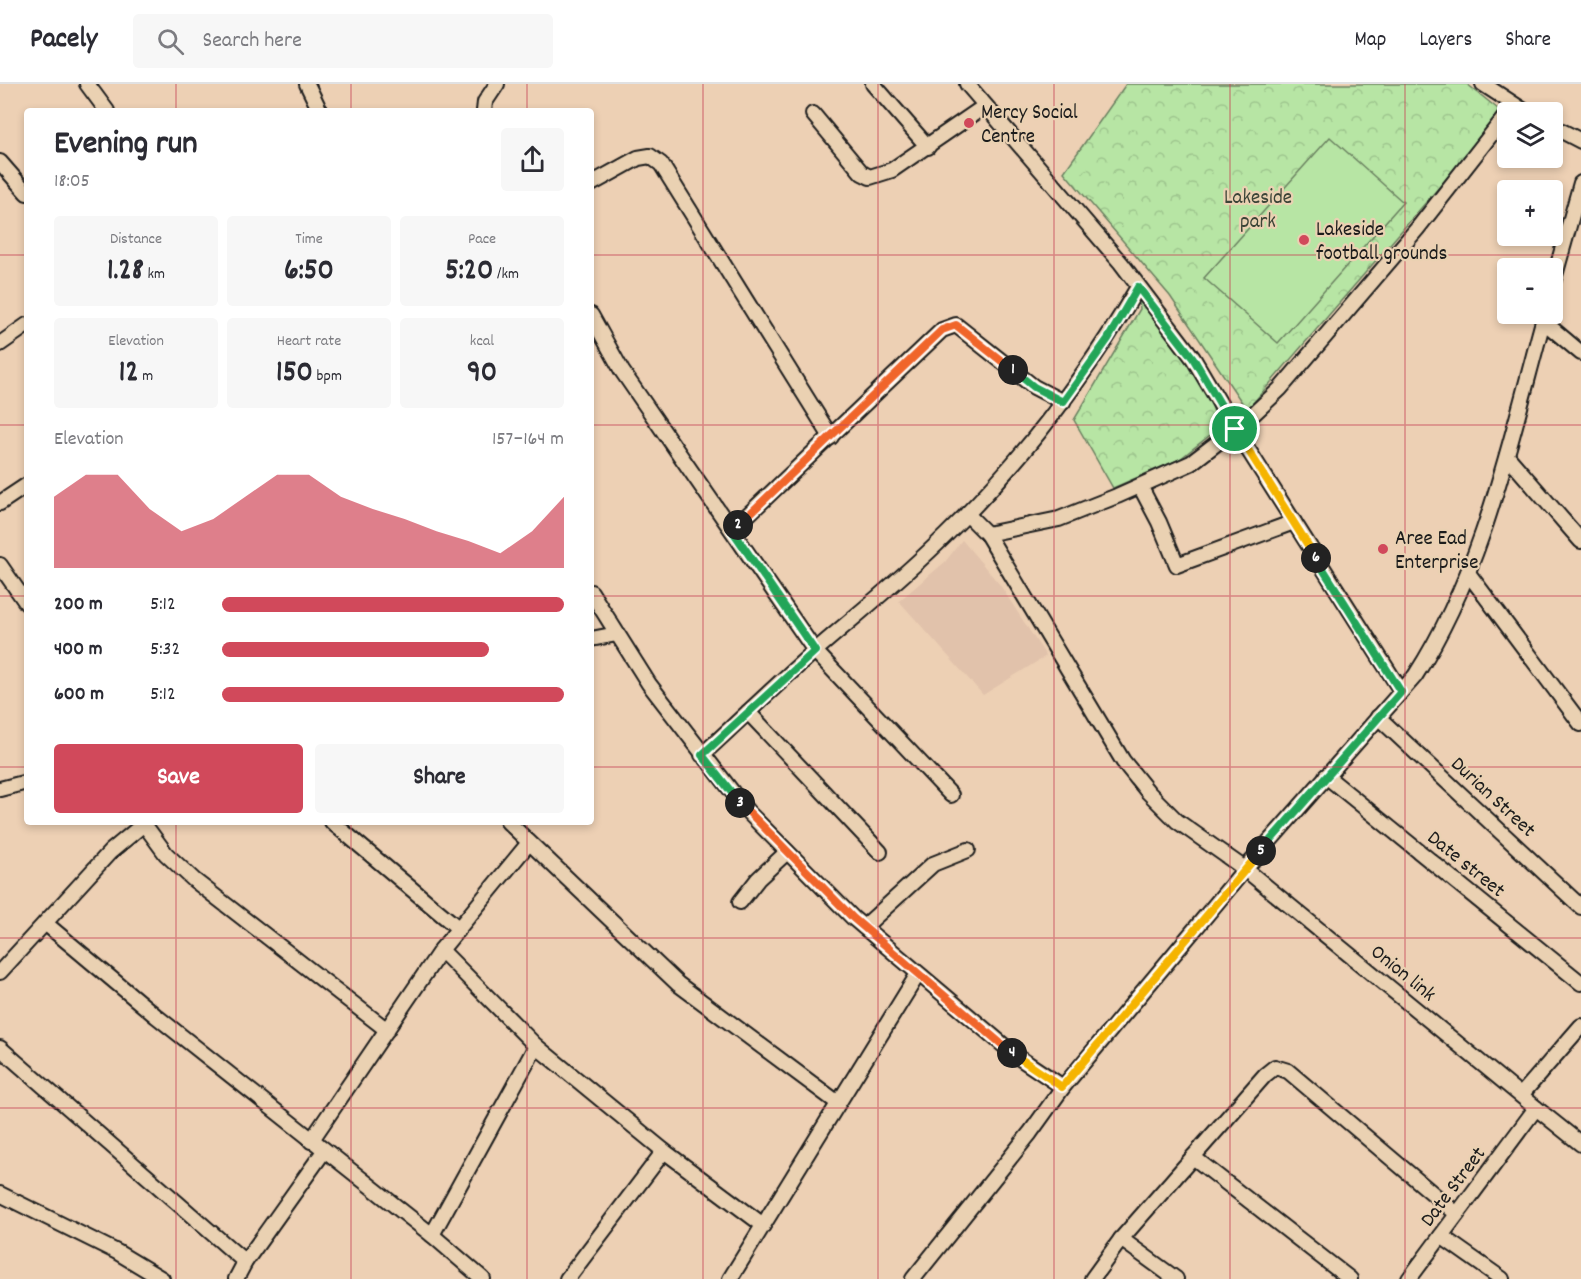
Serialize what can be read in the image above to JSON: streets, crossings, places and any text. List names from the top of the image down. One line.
{"streets":{"street":["Durian Street","Date street","Onion link","Date Street"]},"crossings":[["Onion link","Date Street"]],"parks":["Lakeside park"],"places":["Mercy Social Centre","Lakeside football grounds","Aree Ead Enterprise"],"page":{"header":"Pacely","search":"Search here","nav":["Map","Layers","Share"],"map_buttons":["+","−"],"heading":["Evening run","18:05"],"stats":[["Distance","1.28 km"],["Time","6:50"],["Pace","5:20 /km"],["Elevation","12 m"],["Heart rate","150 bpm"],["kcal","90"]],"pins":["1","2","6","3","5","4"],"chart":["Elevation","157–164 m"],"list":[{"name":"200 m","note":"5:12"},{"name":"400 m","note":"5:32"},{"name":"600 m","note":"5:12"}],"buttons":["Save","Share"]}}
